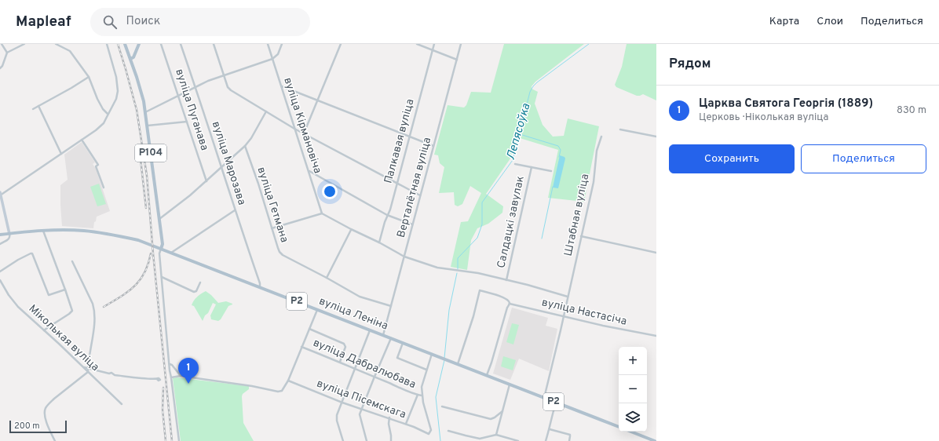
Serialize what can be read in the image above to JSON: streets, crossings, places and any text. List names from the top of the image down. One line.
{"streets":{"main road":["Р104","Р2","вуліца Леніна"],"street":["вуліца Пуганава","вуліца Кірмановіча","Палкавая вуліца","вуліца Марозава","Верталётная вуліца","вуліца Гетмана","Штабная вуліца","Салдацкі завулак","вуліца Настасіча","Міколькая вуліца","вуліца Дабралюбава","вуліца Пісемскага"]},"crossings":[["Р104","вуліца Леніна"],["вуліца Марозава","вуліца Леніна"],["Верталётная вуліца","вуліца Гетмана"],["Верталётная вуліца","вуліца Леніна"],["Штабная вуліца","вуліца Настасіча"],["Штабная вуліца","вуліца Леніна"],["вуліца Дабралюбава","вуліца Пісемскага"]],"water":["Лепясоўка"],"scale_bar":"200 m","page":{"header":"Mapleaf","search":"Поиск","nav":["Карта","Слои","Поделиться"],"heading":"Рядом","list":[{"mark":"1","name":"Царква Святога Георгія (1889)","note":"Церковь · Ніколькая вуліца","value":"830 m"}],"buttons":["Сохранить","Поделиться"],"map_buttons":["+","−"],"pins":"1","scale":"200 m"}}
